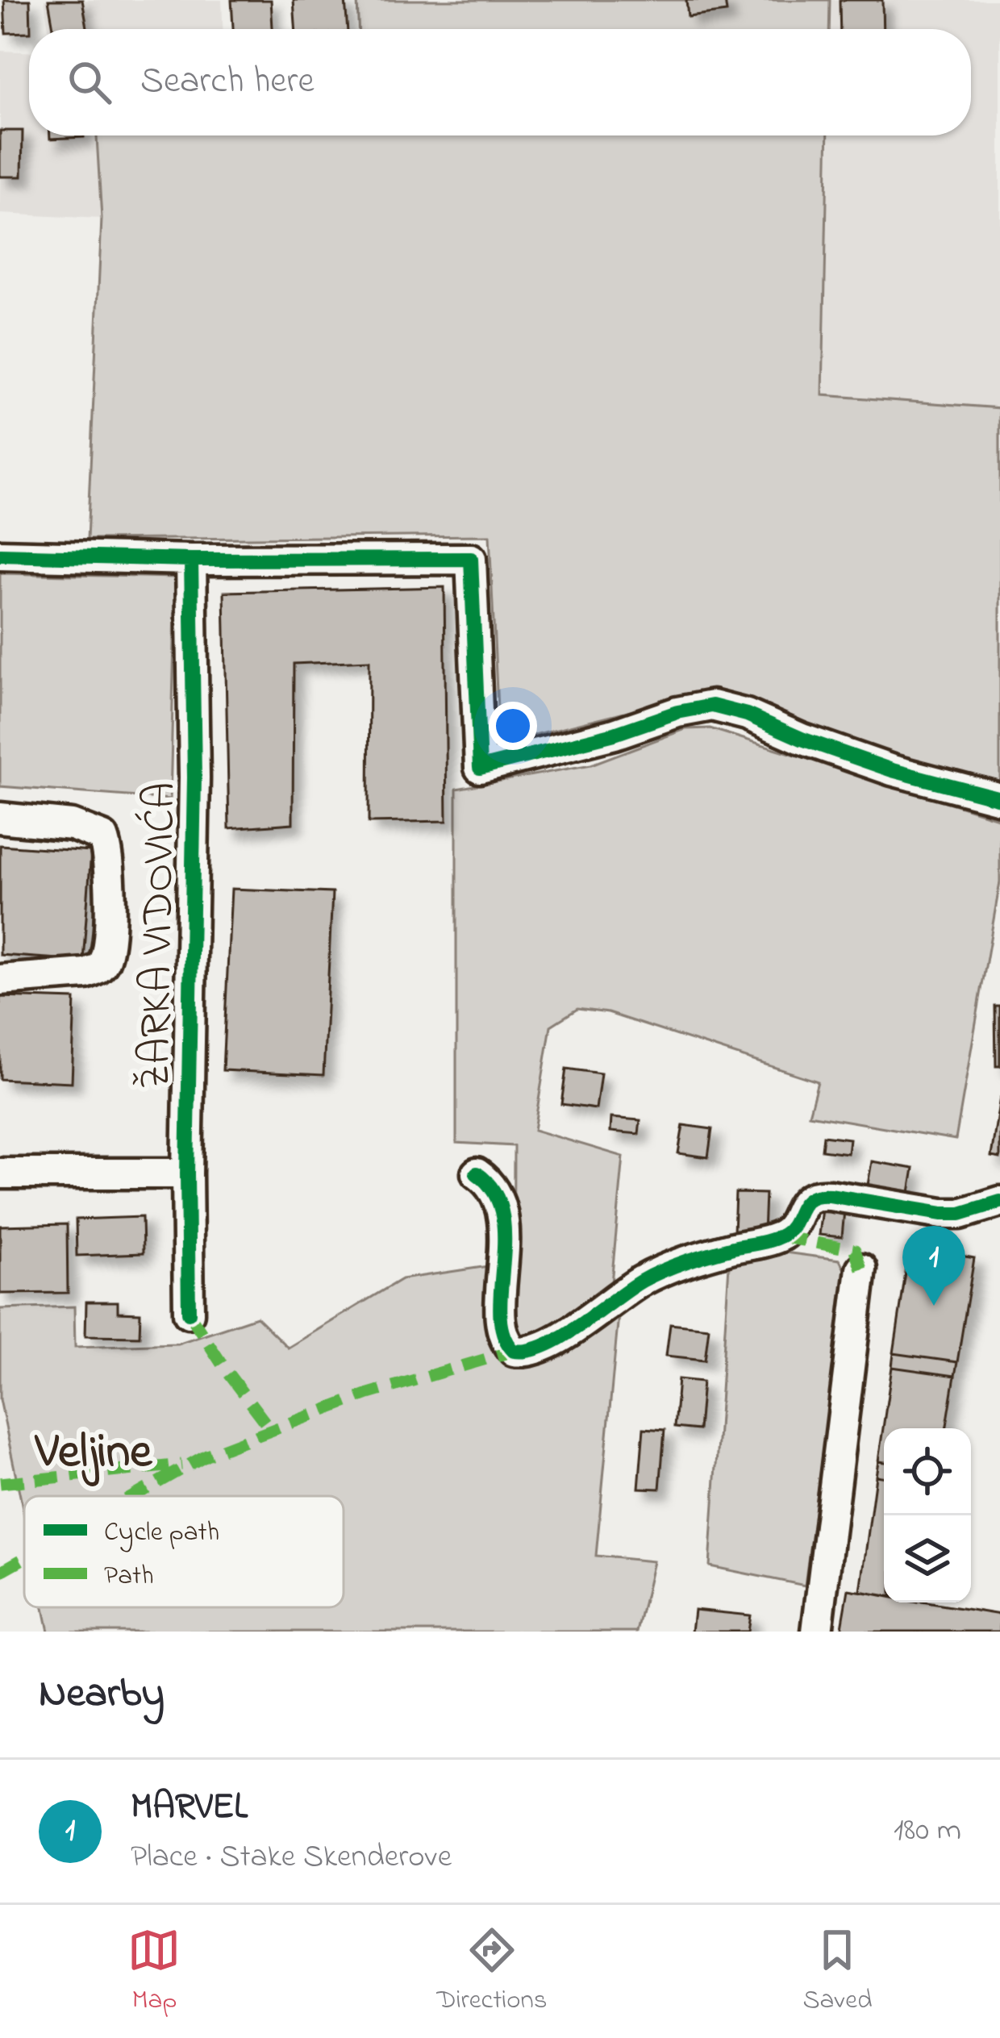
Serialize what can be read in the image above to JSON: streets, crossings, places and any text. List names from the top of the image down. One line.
{"streets":{"street":["ŽARKA VIDOVIĆA"]},"districts":["Veljine"],"legend":["Cycle path","Path"],"page":{"search":"Search here","pins":"1","heading":"Nearby","list":[{"mark":"1","name":"MARVEL","note":"Place · Stake Skenderove","value":"180 m"}],"nav":["Map","Directions","Saved"]}}
